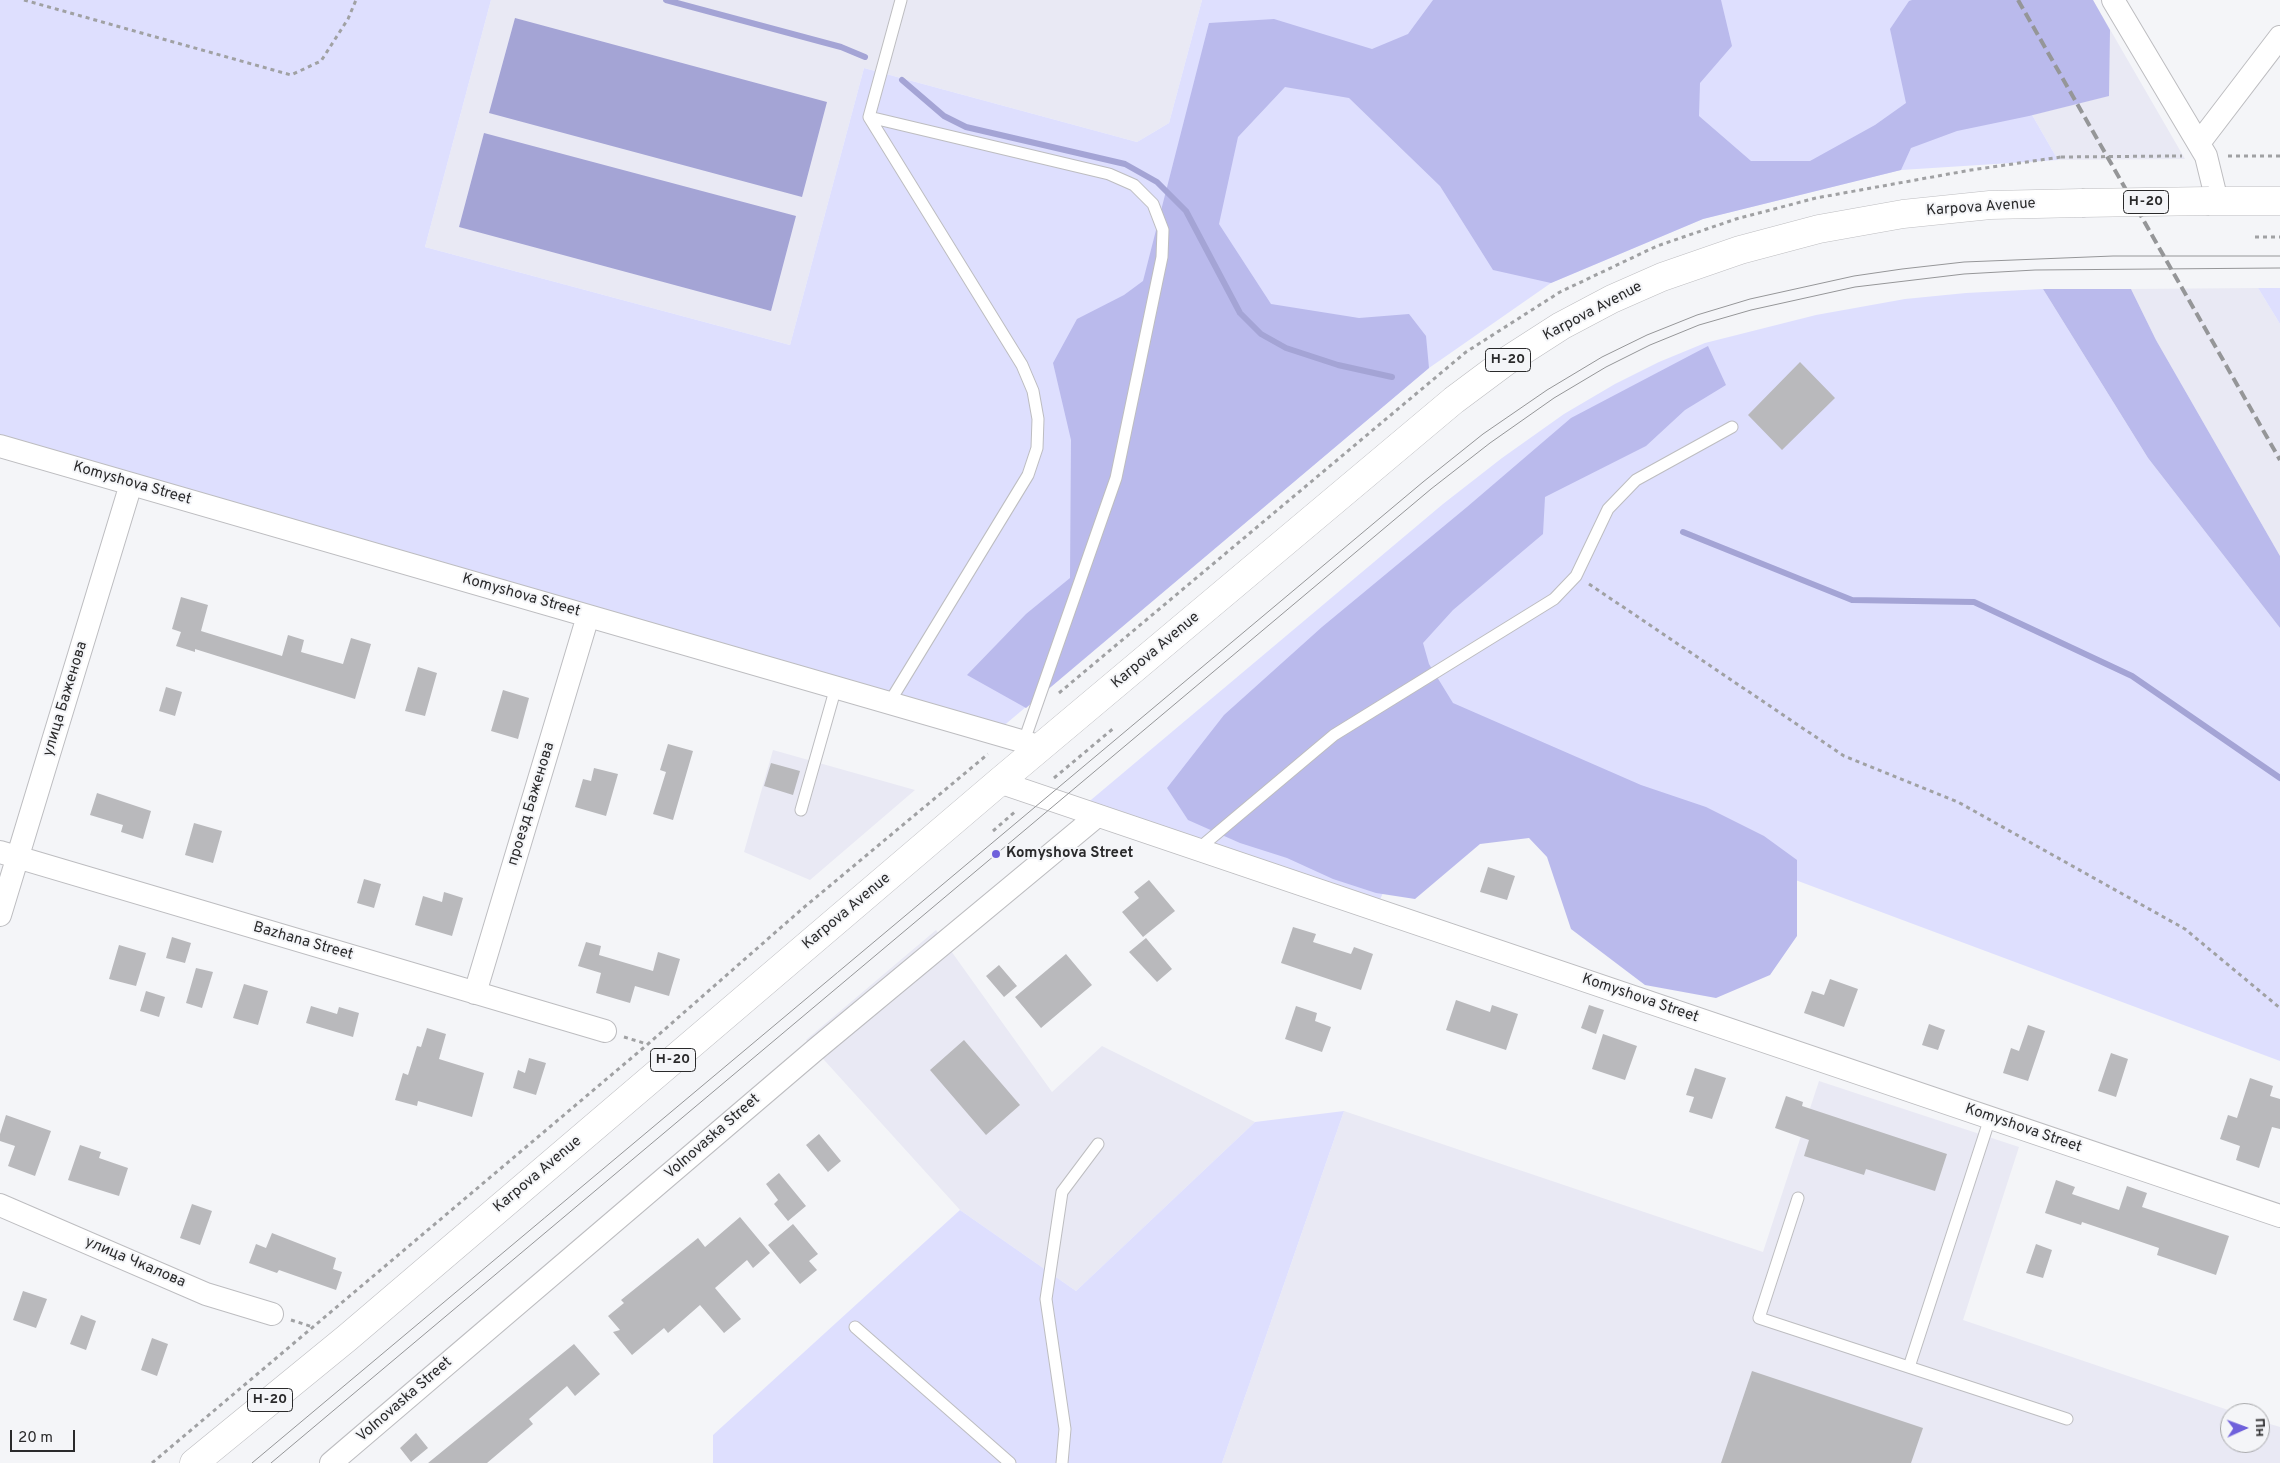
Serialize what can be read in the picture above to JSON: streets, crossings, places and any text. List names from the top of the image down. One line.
{"streets":{"main road":["Н-20","Karpova Avenue"],"street":["Komyshova Street","улица Баженова","проезд Баженова","Bazhana Street","Volnovaska Street","улица Чкалова"]},"crossings":[["Karpova Avenue","Komyshova Street"],["Komyshova Street","улица Баженова"],["Komyshova Street","проезд Баженова"],["Komyshova Street","Volnovaska Street"],["улица Баженова","Bazhana Street"],["проезд Баженова","Bazhana Street"]],"places":["Komyshova Street"],"scale_bar":"20 m","north":"right"}
